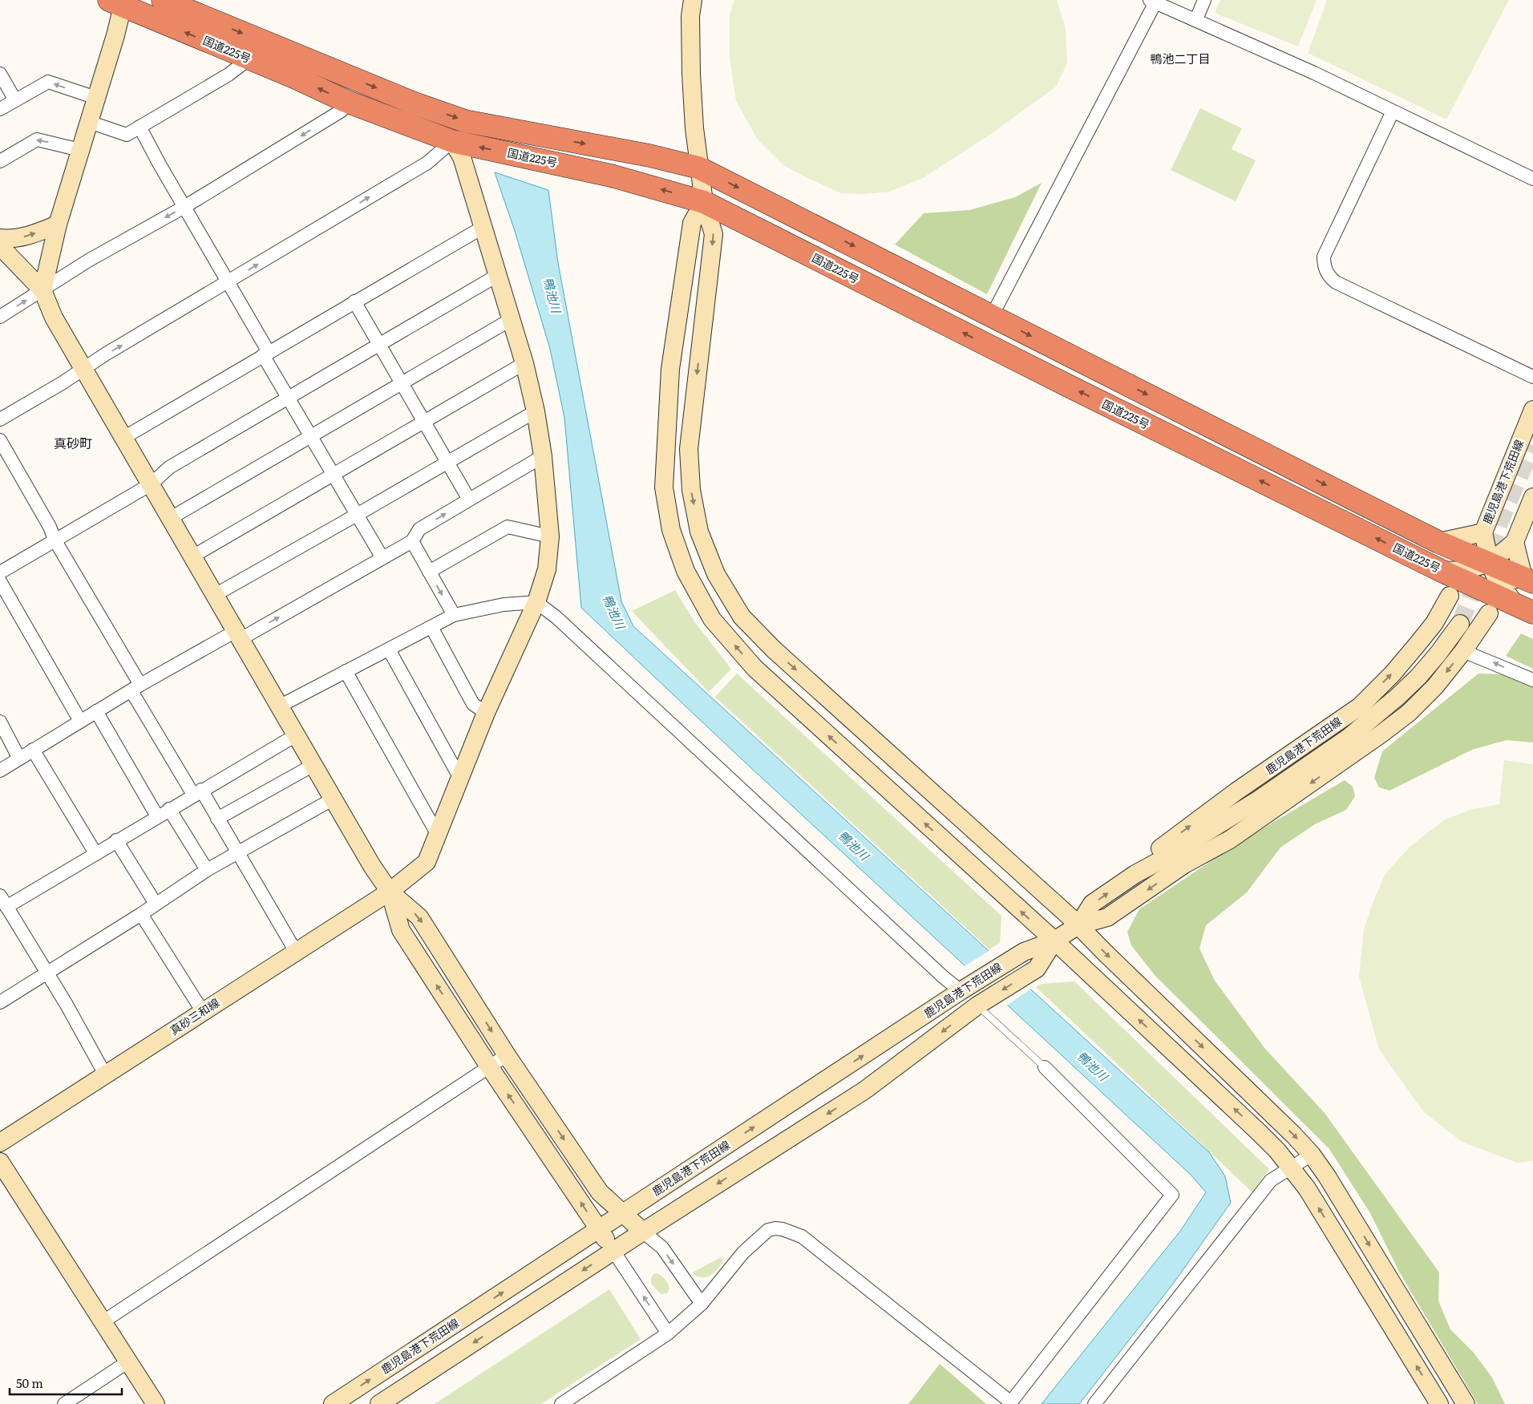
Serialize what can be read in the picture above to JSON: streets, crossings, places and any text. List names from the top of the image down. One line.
{"streets":{"highway":["国道225号"],"street":["鹿児島港下荒田線","真砂三和線"]},"crossings":[["国道225号","真砂三和線"]],"districts":["鴨池二丁目","真砂町"],"water":["鴨池川"],"scale_bar":"50 m"}
